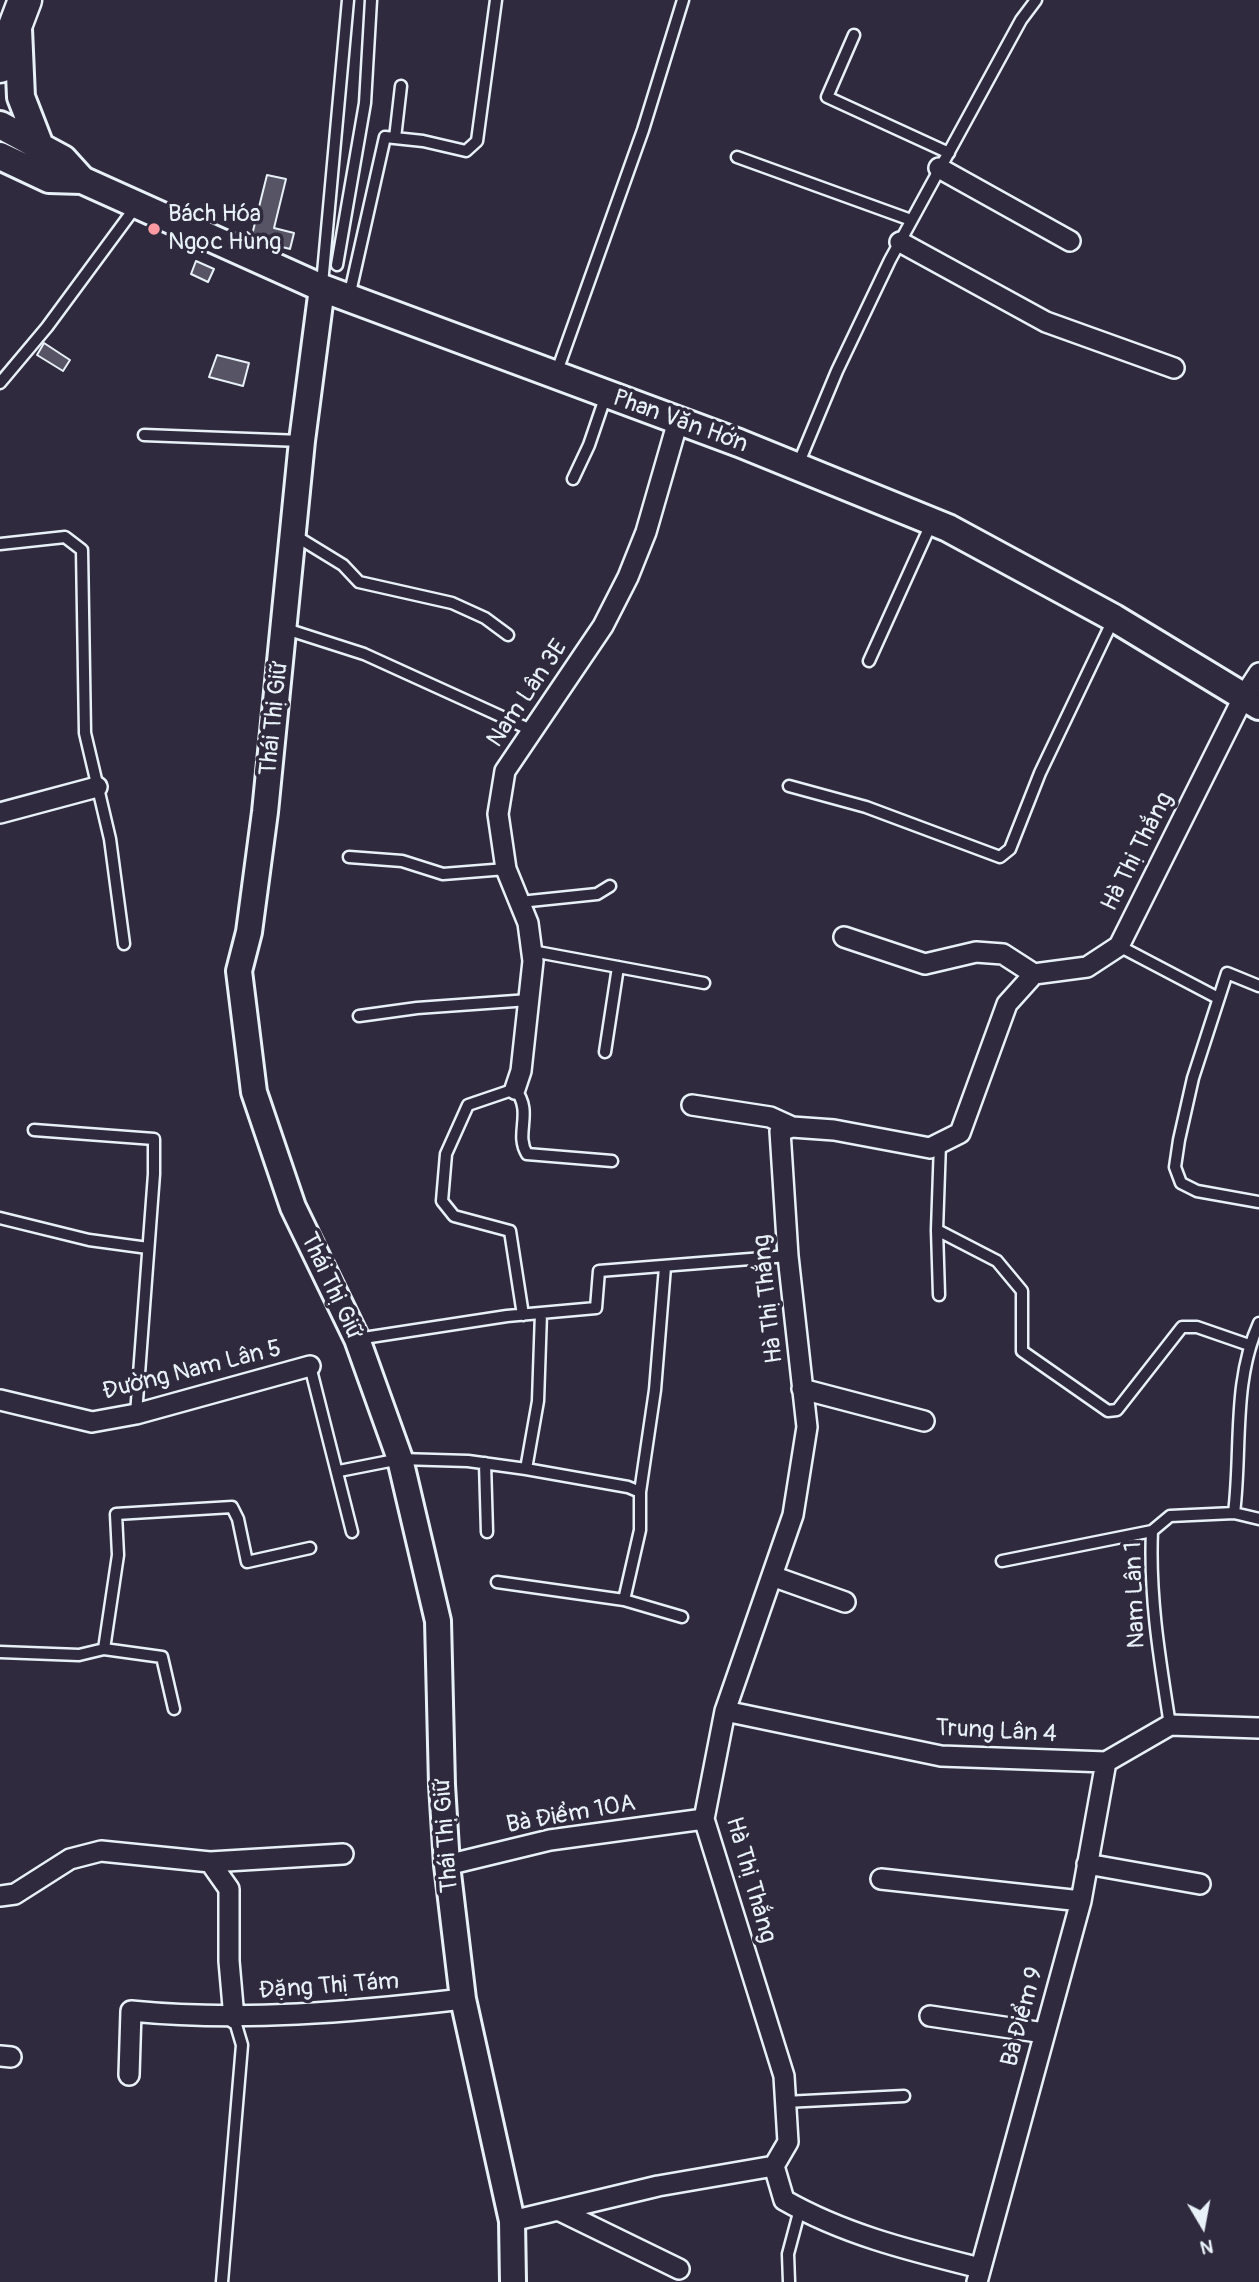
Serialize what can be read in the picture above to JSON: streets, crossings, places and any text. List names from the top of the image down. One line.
{"streets":{"main road":["Phan Văn Hớn"],"street":["Nam Lân 3E","Thái Thị Giữ","Hà Thị Thắng","Đường Nam Lân 5","Trung Lân 4","Bà Điểm 10A","Đặng Thị Tám","Bà Điểm 9"],"lane":["Nam Lân 1"]},"crossings":[["Phan Văn Hớn","Nam Lân 3E"],["Phan Văn Hớn","Thái Thị Giữ"],["Phan Văn Hớn","Hà Thị Thắng"],["Thái Thị Giữ","Bà Điểm 10A"],["Thái Thị Giữ","Đặng Thị Tám"],["Hà Thị Thắng","Trung Lân 4"],["Hà Thị Thắng","Bà Điểm 10A"],["Trung Lân 4","Bà Điểm 9"]],"places":["Bách Hóa Ngọc Hùng"],"north":"bottom"}
